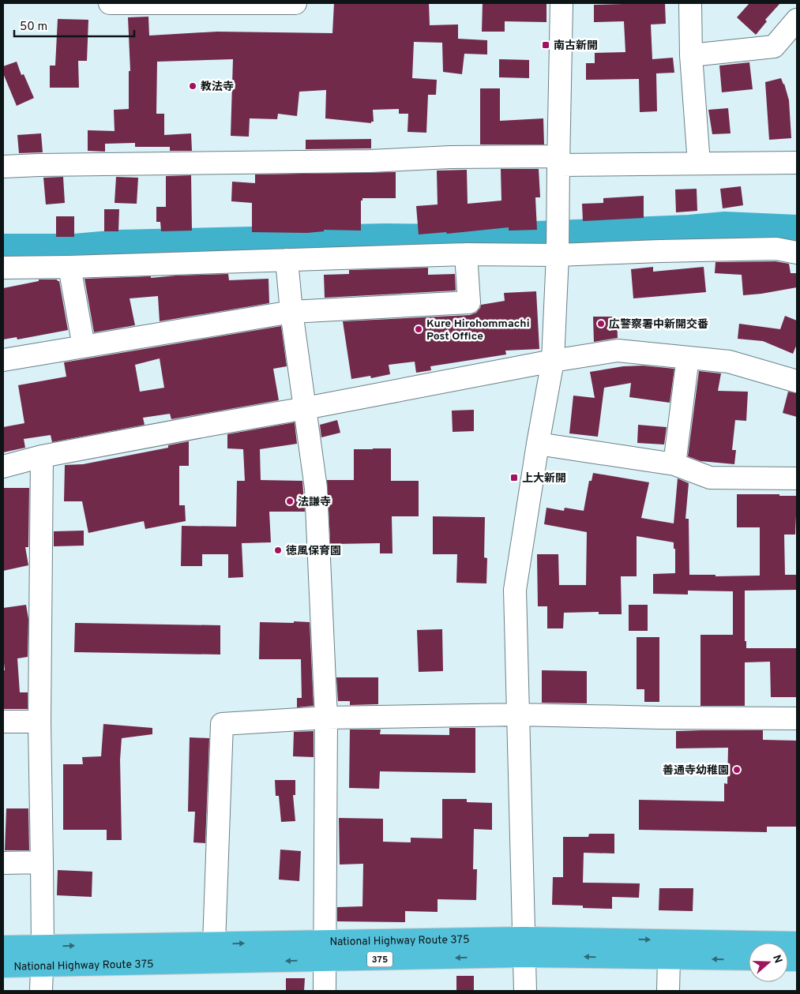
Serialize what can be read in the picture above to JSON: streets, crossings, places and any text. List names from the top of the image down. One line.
{"streets":{"highway":["National Highway Route 375","375"]},"places":{"transit":["南古新開","上大新開"],"other":["教法寺","広警察署中新開交番","Kure Hirohommachi Post Office","法謙寺","徳風保育園","善通寺幼稚園"]},"scale_bar":"50 m","north":"right"}
